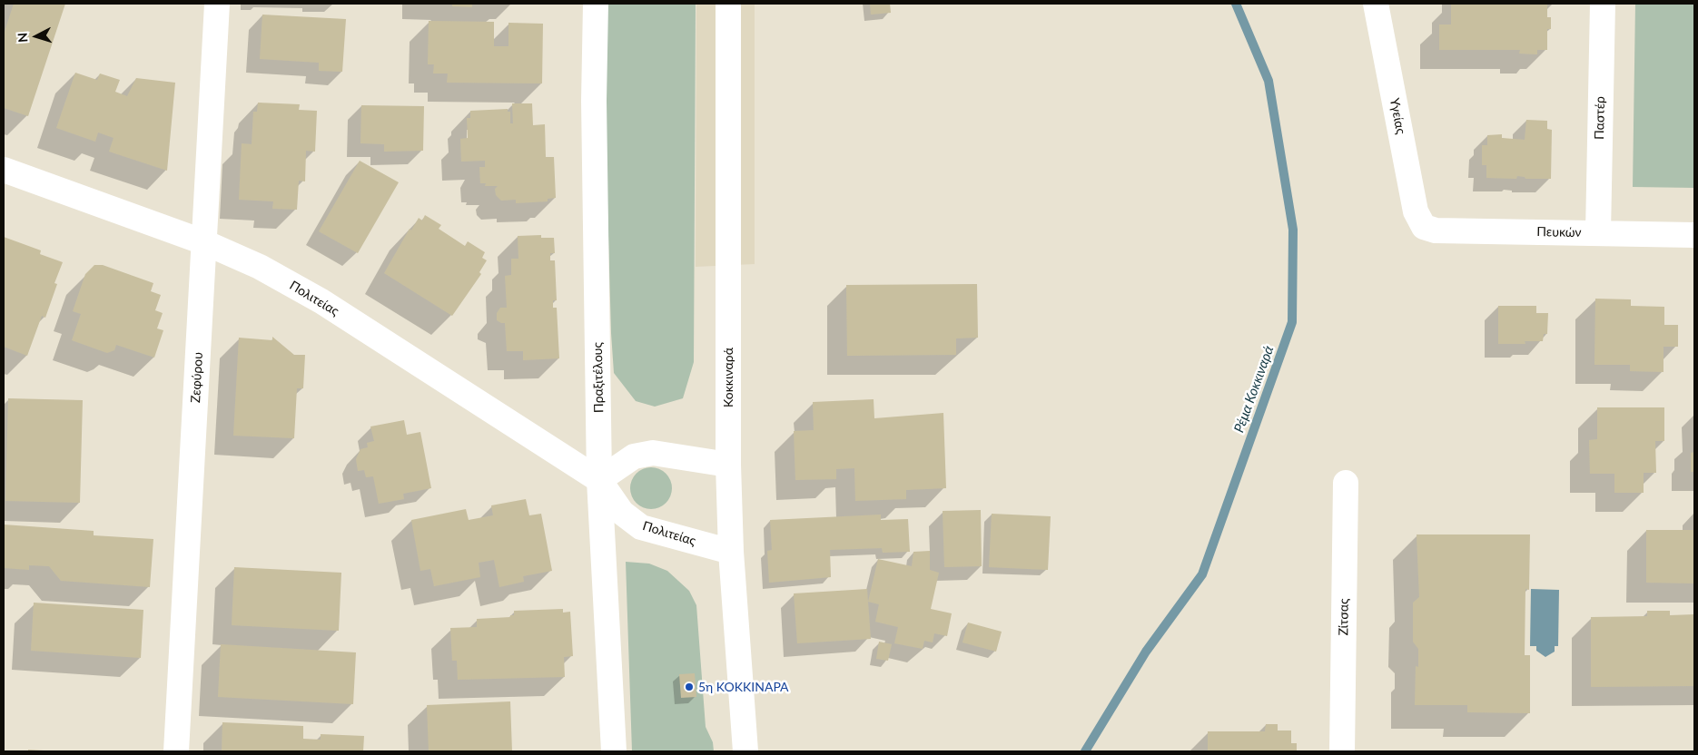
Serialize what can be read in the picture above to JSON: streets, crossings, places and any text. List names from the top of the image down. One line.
{"streets":{"street":["Υγείας","Παστέρ","Πευκών","Πολιτείας","Ζεφύρου","Πραξιτέλους","Κοκκιναρά","Ζίτσας"]},"crossings":[["Υγείας","Πευκών"],["Παστέρ","Πευκών"],["Πολιτείας","Ζεφύρου"],["Πολιτείας","Πραξιτέλους"],["Πολιτείας","Κοκκιναρά"]],"water":["Ρέμα Κοκκιναρά"],"places":["5η ΚΟΚΚΙΝΑΡΑ"],"north":"left"}
